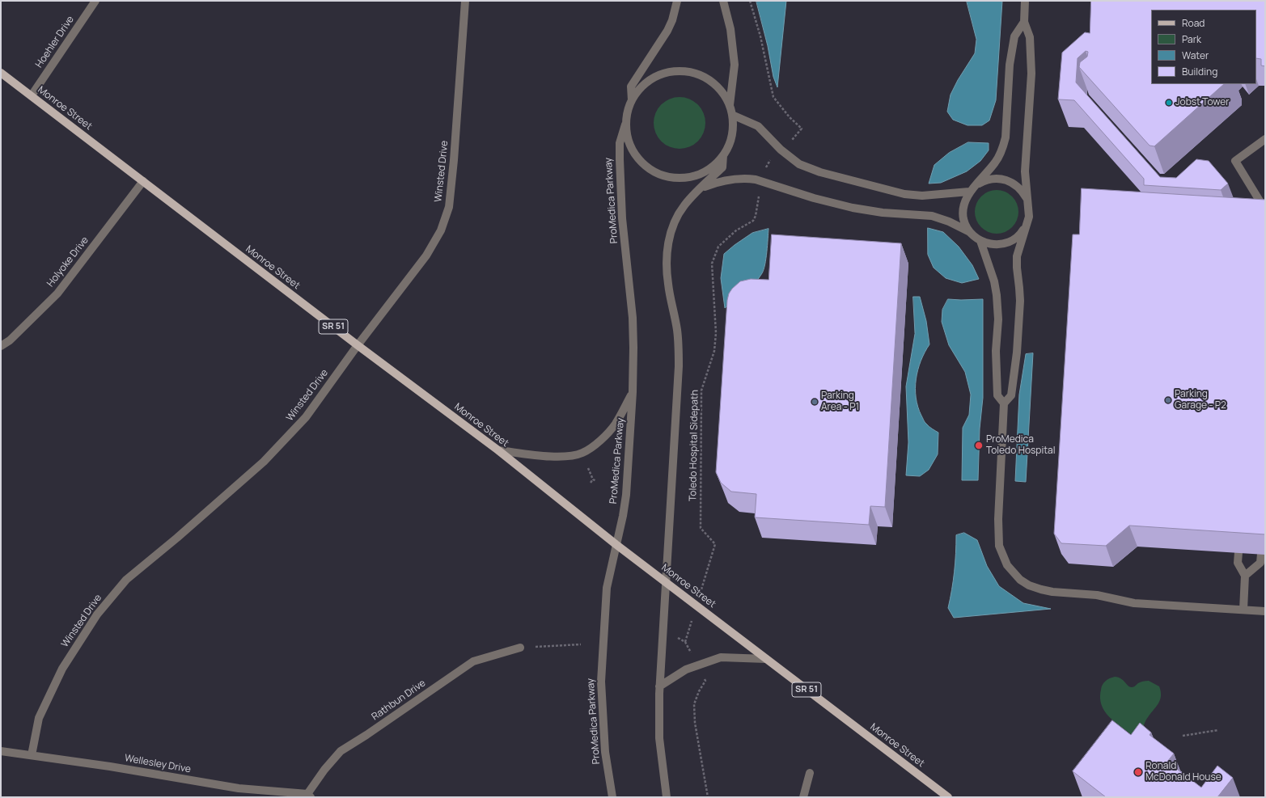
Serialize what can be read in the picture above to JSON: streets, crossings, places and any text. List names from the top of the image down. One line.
{"streets":{"main road":["Monroe Street","SR 51"],"street":["Hoehler Drive","Winsted Drive","ProMedica Parkway","Holyoke Drive","Rathbun Drive","Wellesley Drive"],"path":["Toledo Hospital Sidepath"]},"crossings":[["Hoehler Drive","Monroe Street"],["Monroe Street","Winsted Drive"],["Monroe Street","ProMedica Parkway"],["Monroe Street","Holyoke Drive"],["Winsted Drive","Wellesley Drive"],["Rathbun Drive","Wellesley Drive"]],"places":["Jobst Tower","Parking Garage - P2","Parking Area - P1","ProMedica Toledo Hospital","Ronald McDonald House"],"legend":["Road","Park","Water","Building"]}
